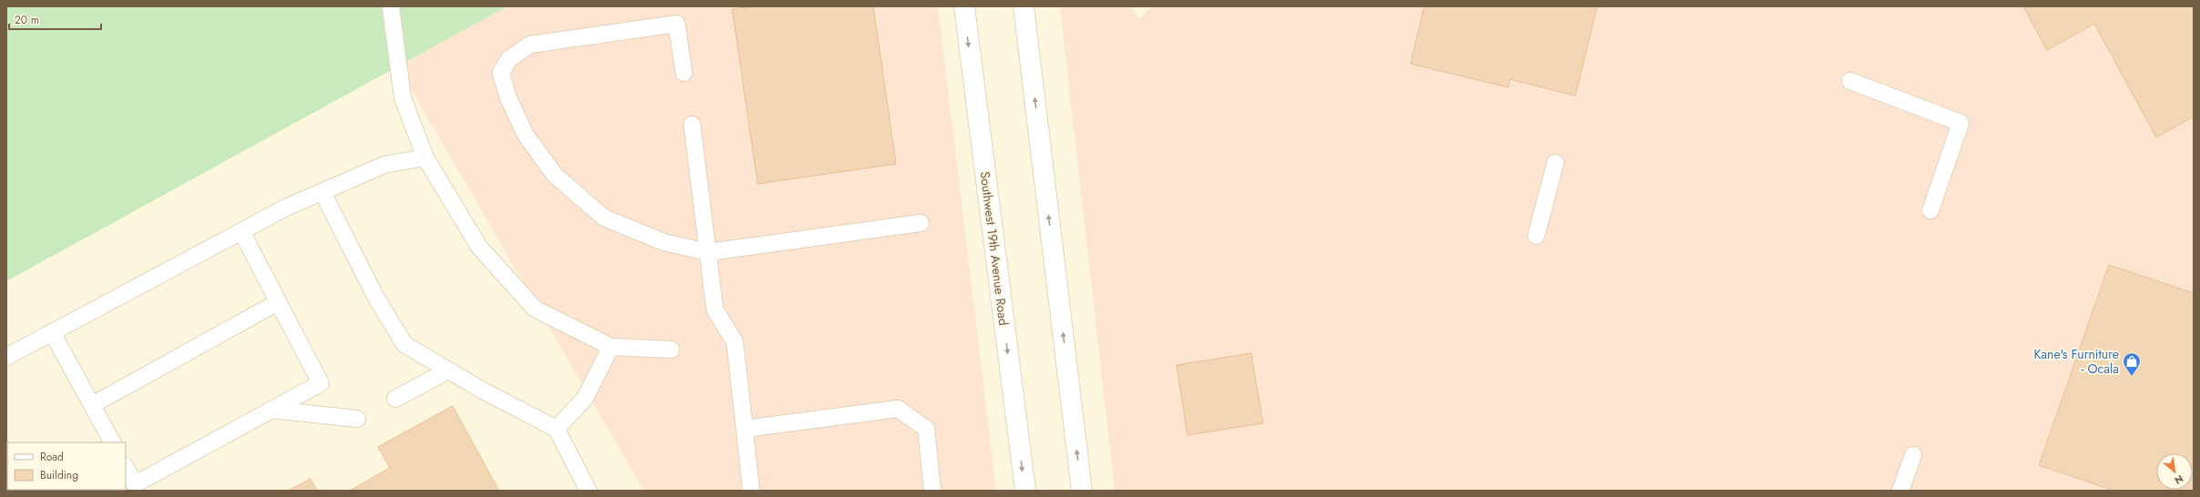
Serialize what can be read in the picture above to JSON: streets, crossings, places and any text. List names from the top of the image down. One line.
{"streets":{"main road":["Southwest 19th Avenue Road"]},"places":{"shop":["Kane's Furniture - Ocala"]},"legend":["Road","Building"],"scale_bar":"20 m","north":"bottom right"}
